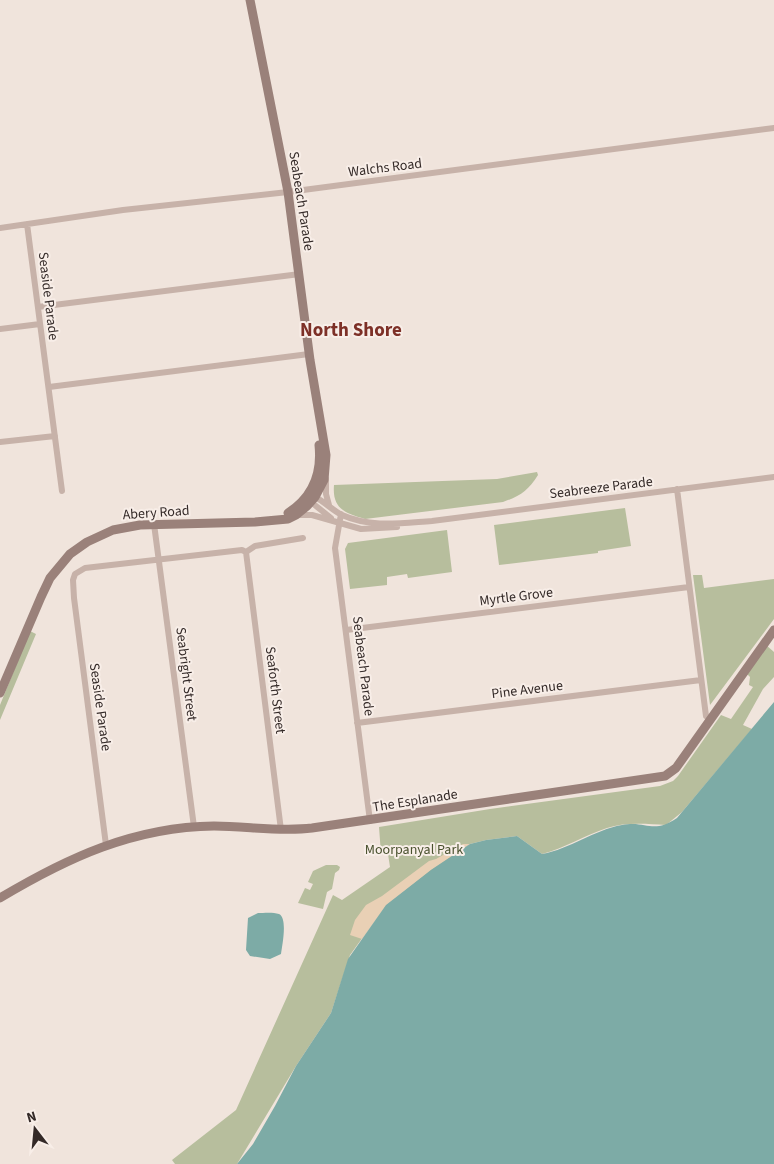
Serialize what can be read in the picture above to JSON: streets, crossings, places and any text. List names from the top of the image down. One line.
{"streets":{"main road":["Seabeach Parade","Abery Road","The Esplanade"],"street":["Walchs Road","Seaside Parade","Seabreeze Parade","Myrtle Grove","Seabright Street","Pine Avenue","Seaforth Street"]},"crossings":[["Walchs Road","Seabeach Parade"],["Walchs Road","Seaside Parade"],["Seabeach Parade","Seabreeze Parade"],["Seabeach Parade","Abery Road"],["Seabeach Parade","Myrtle Grove"],["Seabeach Parade","Pine Avenue"],["Seabeach Parade","The Esplanade"],["Seaside Parade","Seabright Street"],["Seaside Parade","The Esplanade"],["Seabreeze Parade","Abery Road"],["Abery Road","Seabright Street"],["Seabright Street","The Esplanade"],["Seaforth Street","The Esplanade"]],"districts":["North Shore"],"parks":["Moorpanyal Park"],"north":"top"}
